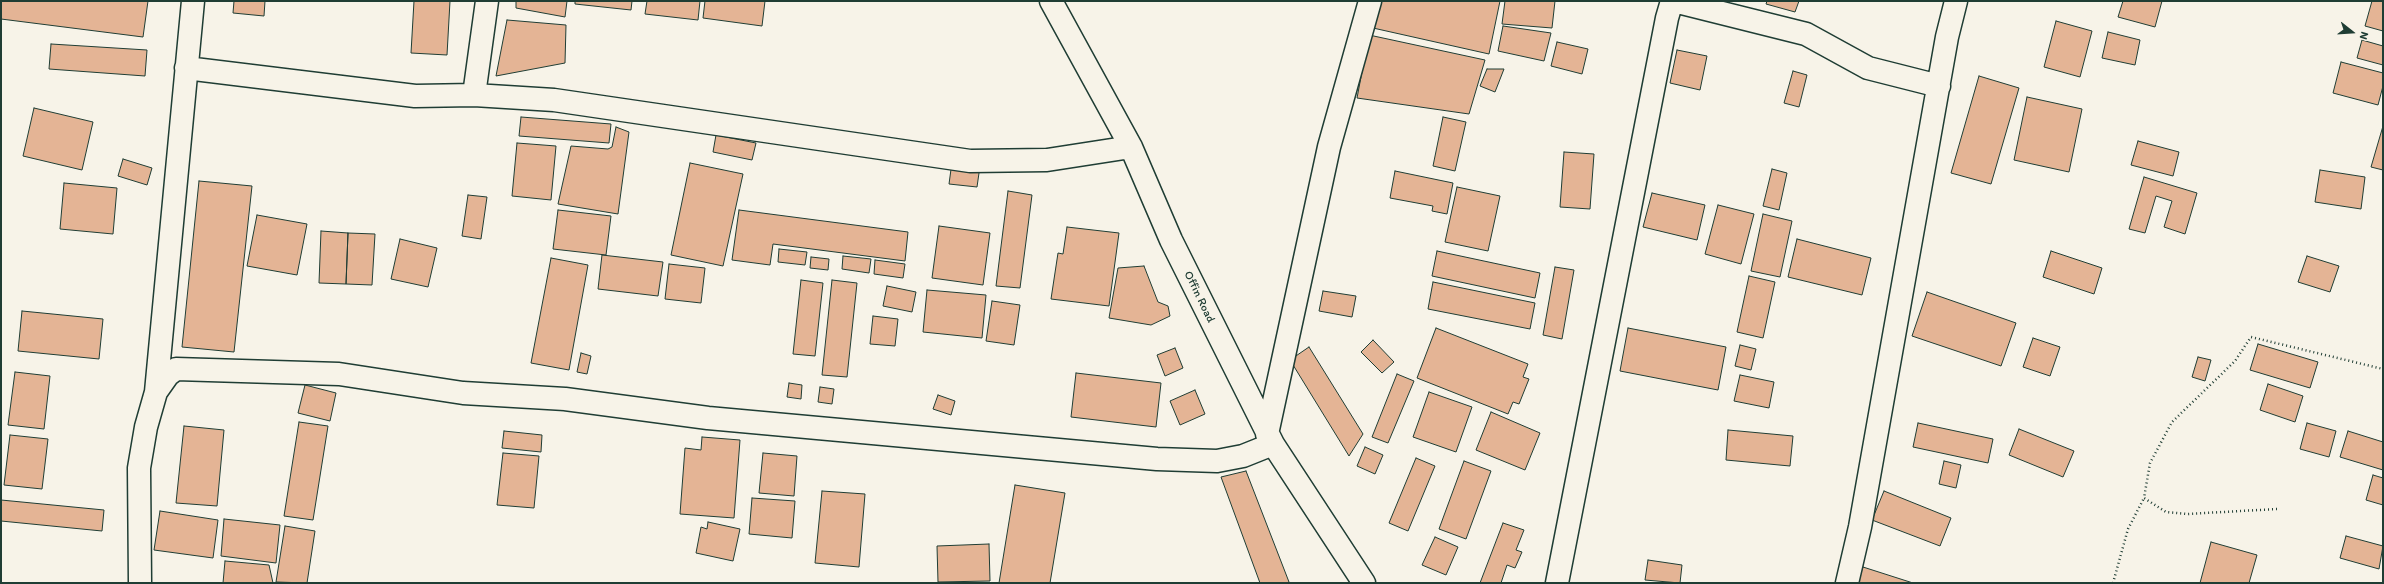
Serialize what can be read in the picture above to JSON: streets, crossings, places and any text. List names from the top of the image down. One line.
{"streets":{"street":["Offin Road"]},"north":"right"}
